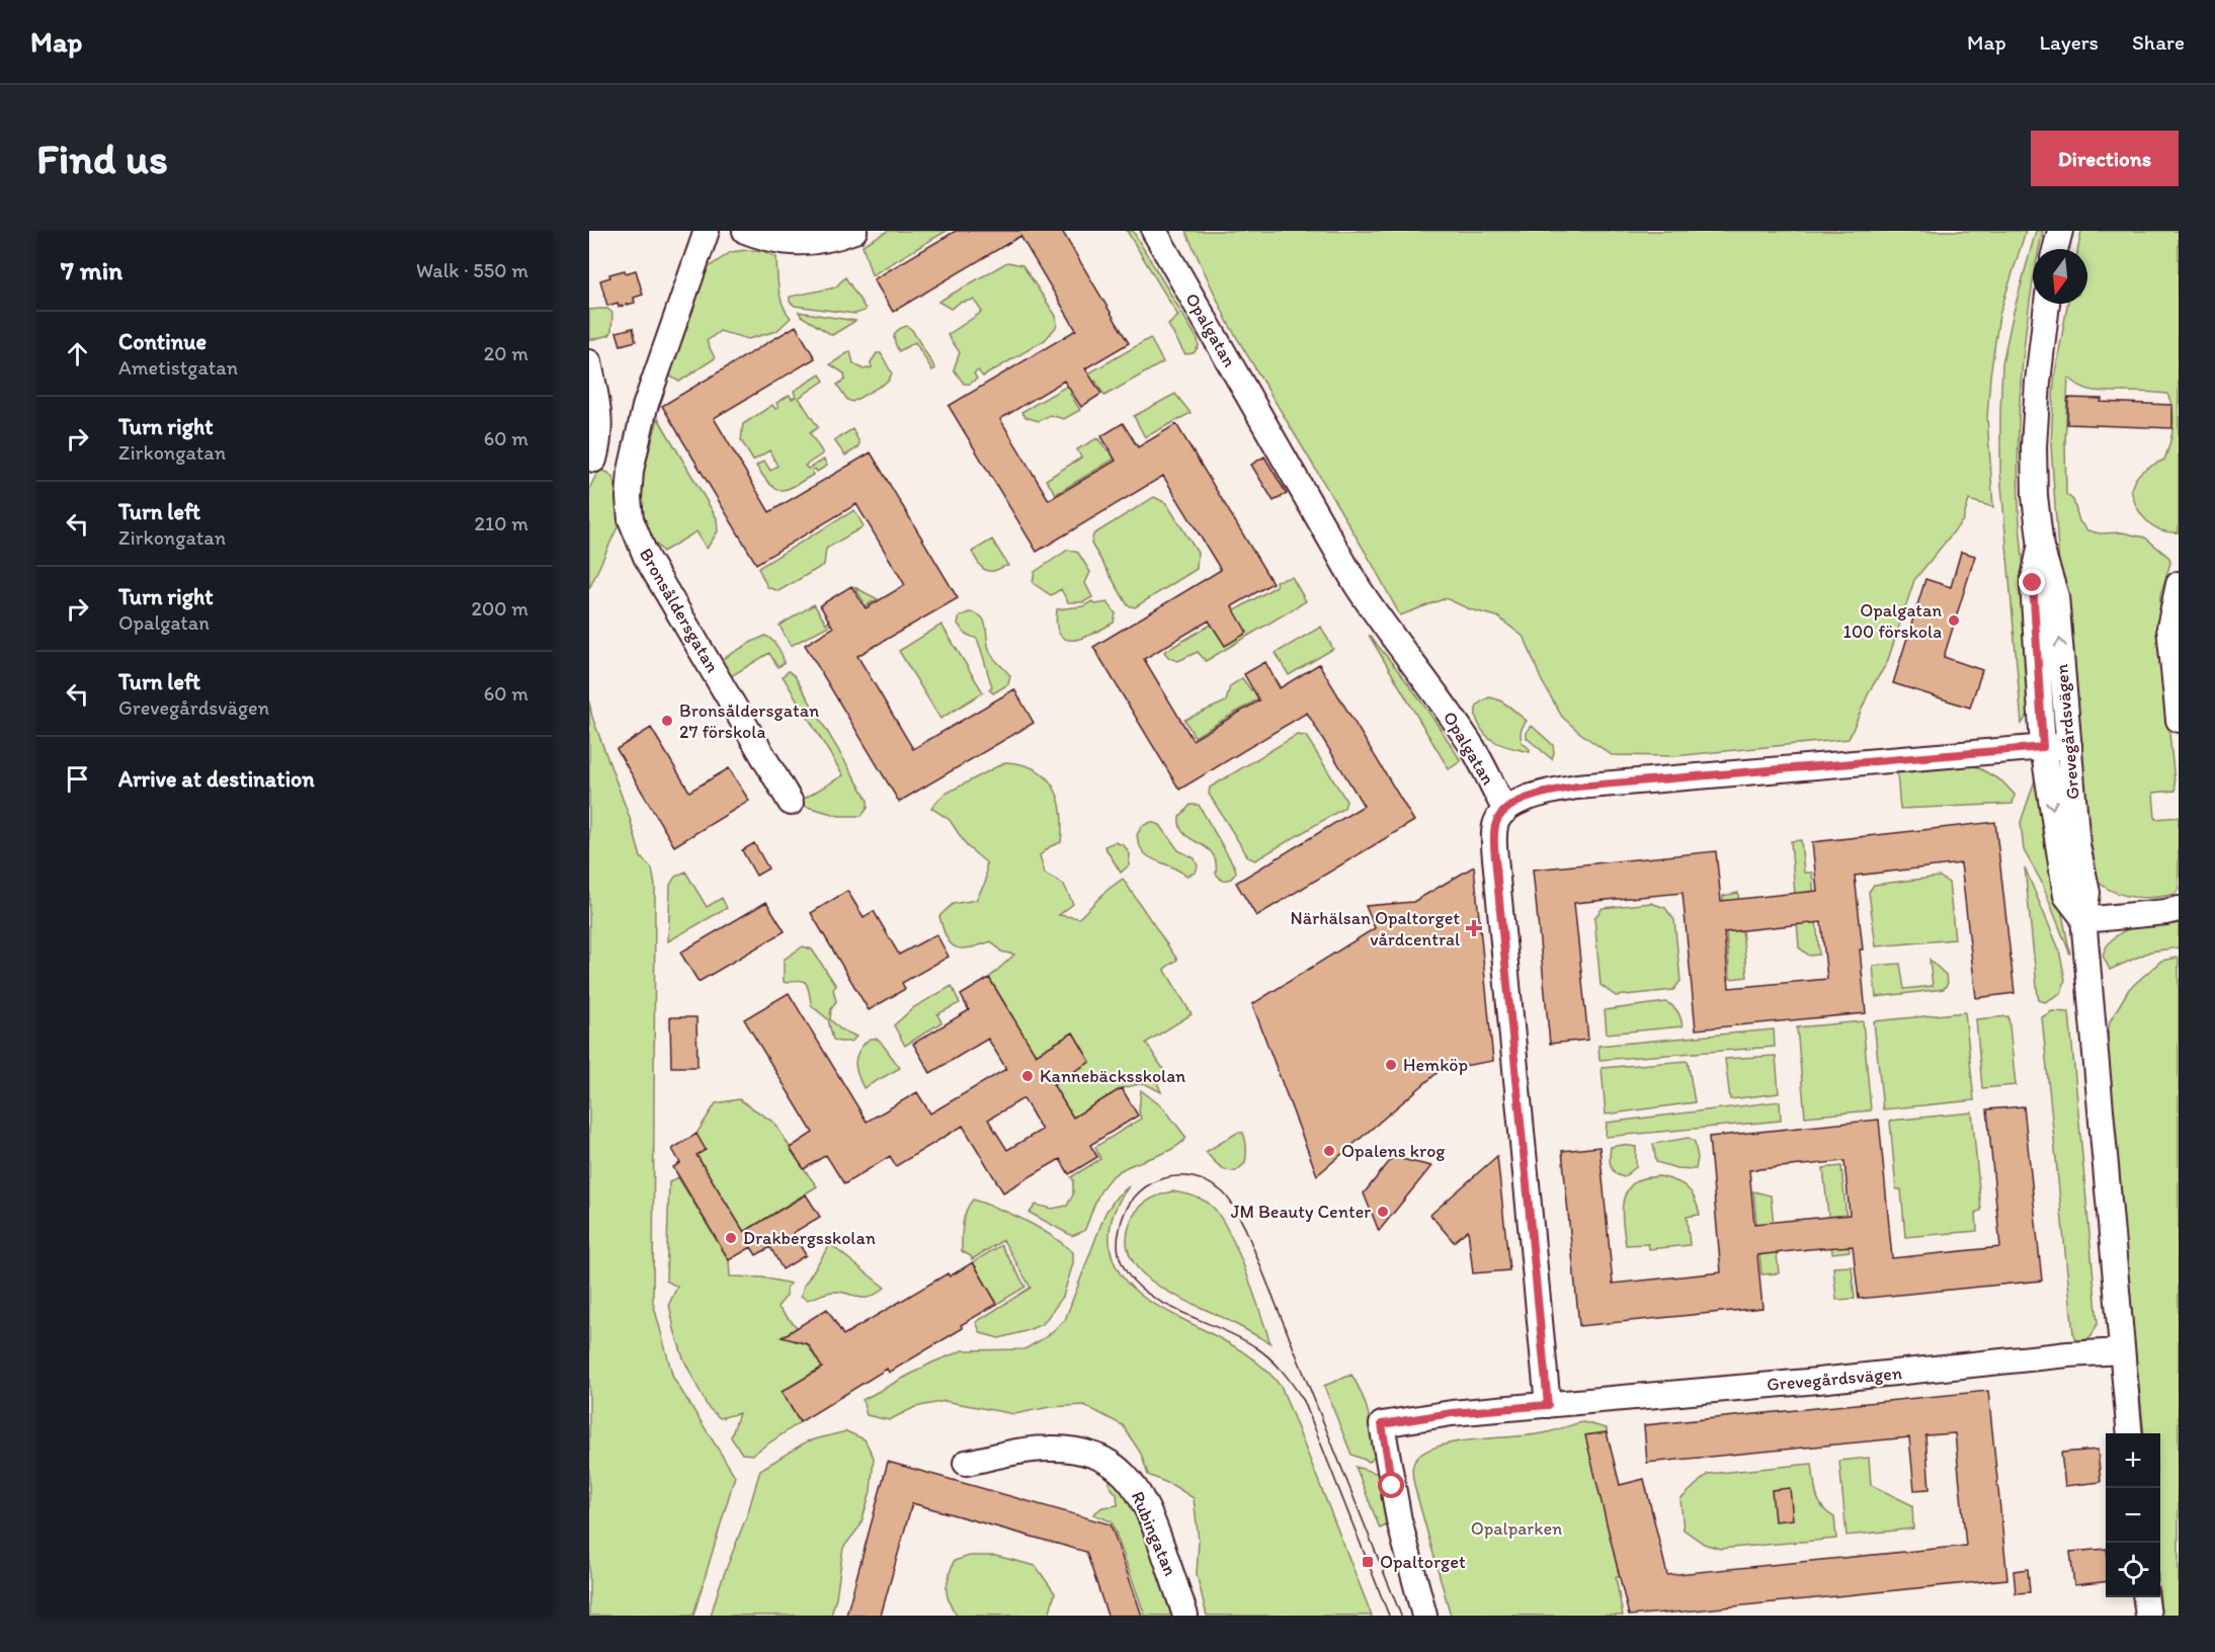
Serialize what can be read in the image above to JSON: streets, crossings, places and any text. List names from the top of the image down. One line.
{"streets":{"street":["Opalgatan","Bronsåldersgatan","Grevegårdsvägen","Rubingatan"]},"parks":["Opalparken"],"places":{"other":["Opalgatan 100 förskola","Bronsåldersgatan 27 förskola","Hemköp","Kannebäcksskolan","Opalens krog","JM Beauty Center","Drakbergsskolan"],"health":["Närhälsan Opaltorget vårdcentral"],"transit":["Opaltorget"]},"north":"bottom","page":{"header":"Map","nav":["Map","Layers","Share"],"buttons":"Directions","title":"Find us","heading":["7 min","Walk · 550 m"],"list":[["Continue","Ametistgatan","20 m"],["Turn right","Zirkongatan","60 m"],["Turn left","Zirkongatan","210 m"],["Turn right","Opalgatan","200 m"],["Turn left","Grevegårdsvägen","60 m"],"Arrive at destination"],"map_buttons":["+","−"]}}
